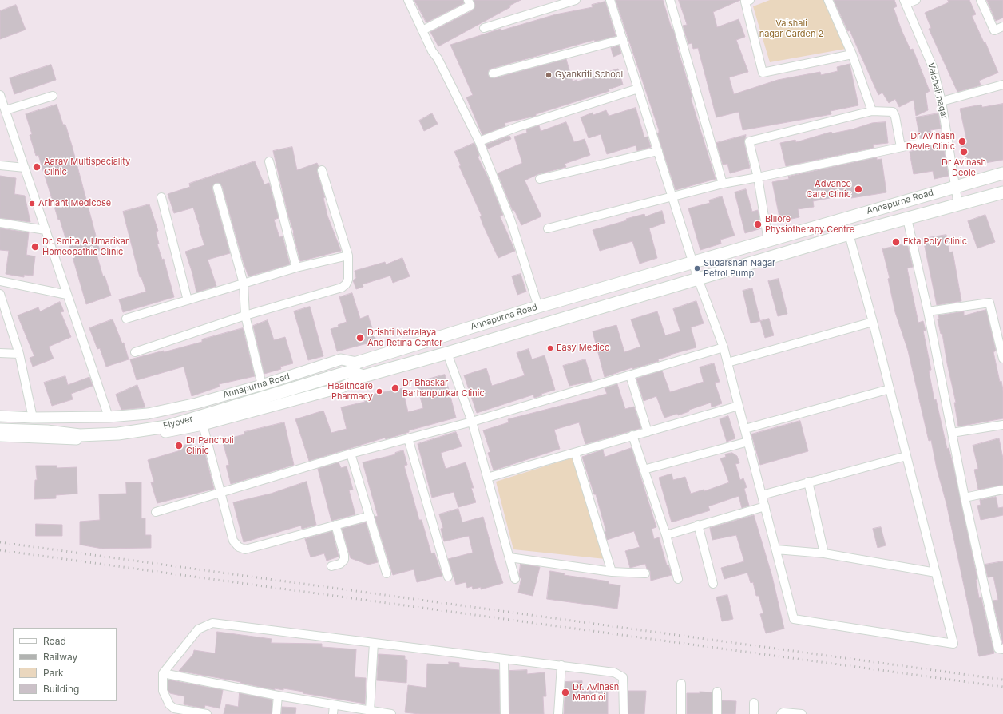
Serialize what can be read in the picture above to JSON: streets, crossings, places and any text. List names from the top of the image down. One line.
{"streets":{"main road":["Annapurna Road","Flyover"],"street":["Vaishali nagar"]},"crossings":[["Vaishali nagar","Annapurna Road"],["Annapurna Road","Flyover"]],"parks":["Vaishali nagar Garden 2"],"places":["Gyankriti School","Dr Avinash Devle Clinic","Dr Avinash Deole","Aarav Multispeciality Clinic","Advance Care Clinic","Arihant Medicose","Billore Physiotherapy Centre","Ekta Poly Clinic","Dr. Smita A.Umarikar Homeopathic Clinic","Sudarshan Nagar Petrol Pump","Drishti Netralaya And Retina Center","Easy Medico","Dr Bhaskar Barhanpurkar Clinic","Healthcare Pharmacy","Dr Pancholi Clinic","Dr. Avinash Mandloi"],"legend":["Road","Railway","Park","Building"]}
